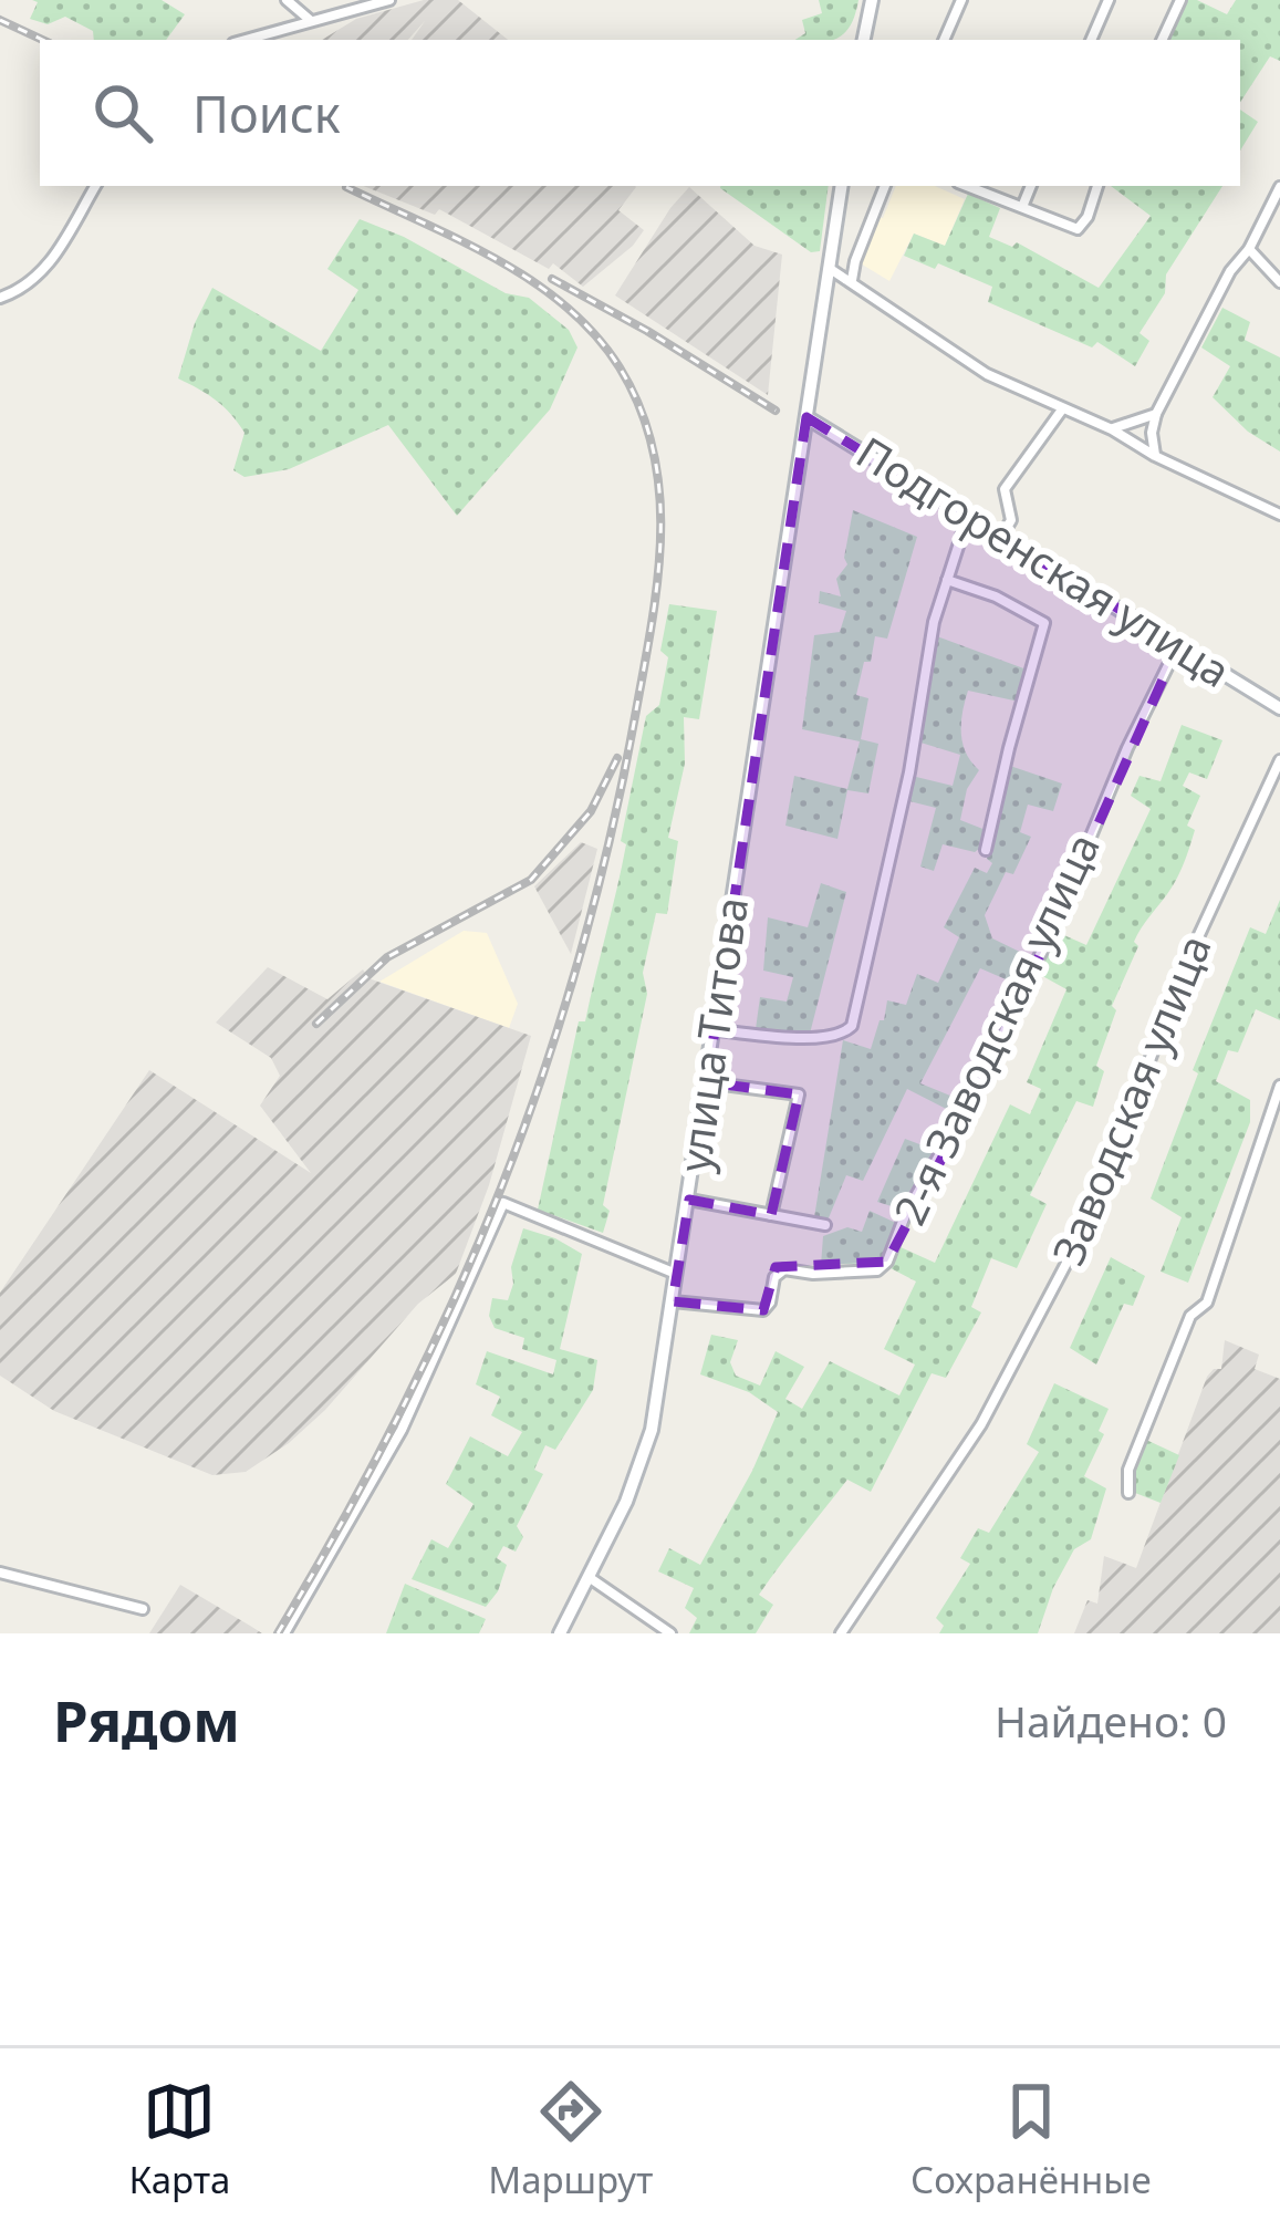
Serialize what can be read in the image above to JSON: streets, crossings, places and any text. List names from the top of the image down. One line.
{"streets":{"main road":["Подгоренская улица","улица Титова"],"street":["2-я Заводская улица","Заводская улица"]},"crossings":[["Подгоренская улица","2-я Заводская улица"],["Подгоренская улица","улица Титова"],["2-я Заводская улица","улица Титова"]],"page":{"search":"Поиск","heading":["Рядом","Найдено: 0"],"nav":["Карта","Маршрут","Сохранённые"]}}
